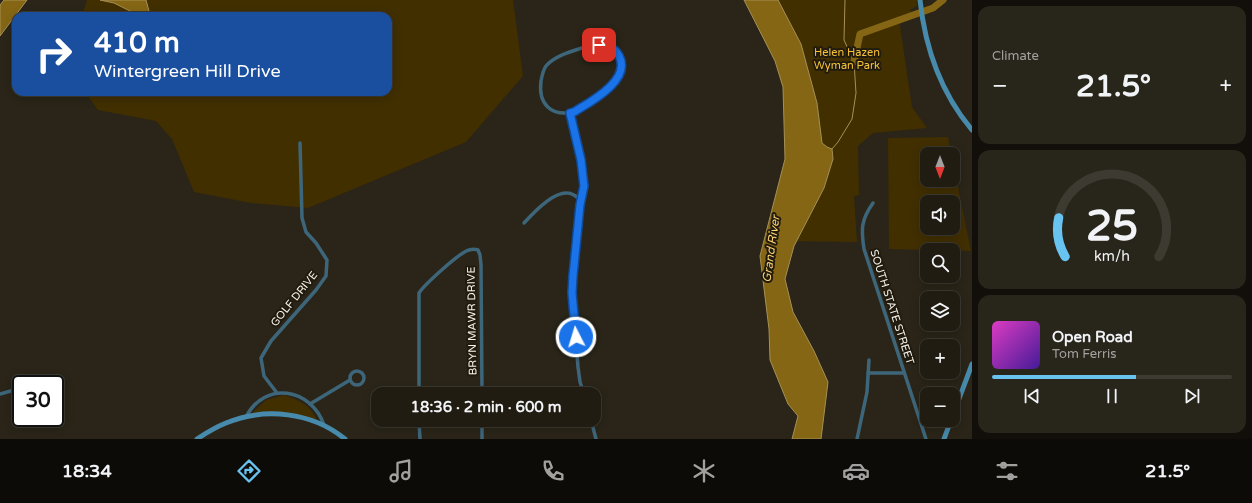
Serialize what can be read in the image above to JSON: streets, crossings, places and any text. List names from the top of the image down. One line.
{"streets":{"street":["GOLF DRIVE","SOUTH STATE STREET","BRYN MAWR DRIVE"]},"water":["Grand River"],"parks":["Helen Hazen Wyman Park"],"north":"bottom","page":{"tile":"Climate","turn":["410 m","Wintergreen Hill Drive"],"heat":["−","21.5°","+"],"map_buttons":["+","−"],"song":["Open Road","Tom Ferris"],"limit":"30","trip":"18:36 · 2 min · 600 m","tabs":["18:34","21.5°"],"gauge":["25","km/h"]}}
